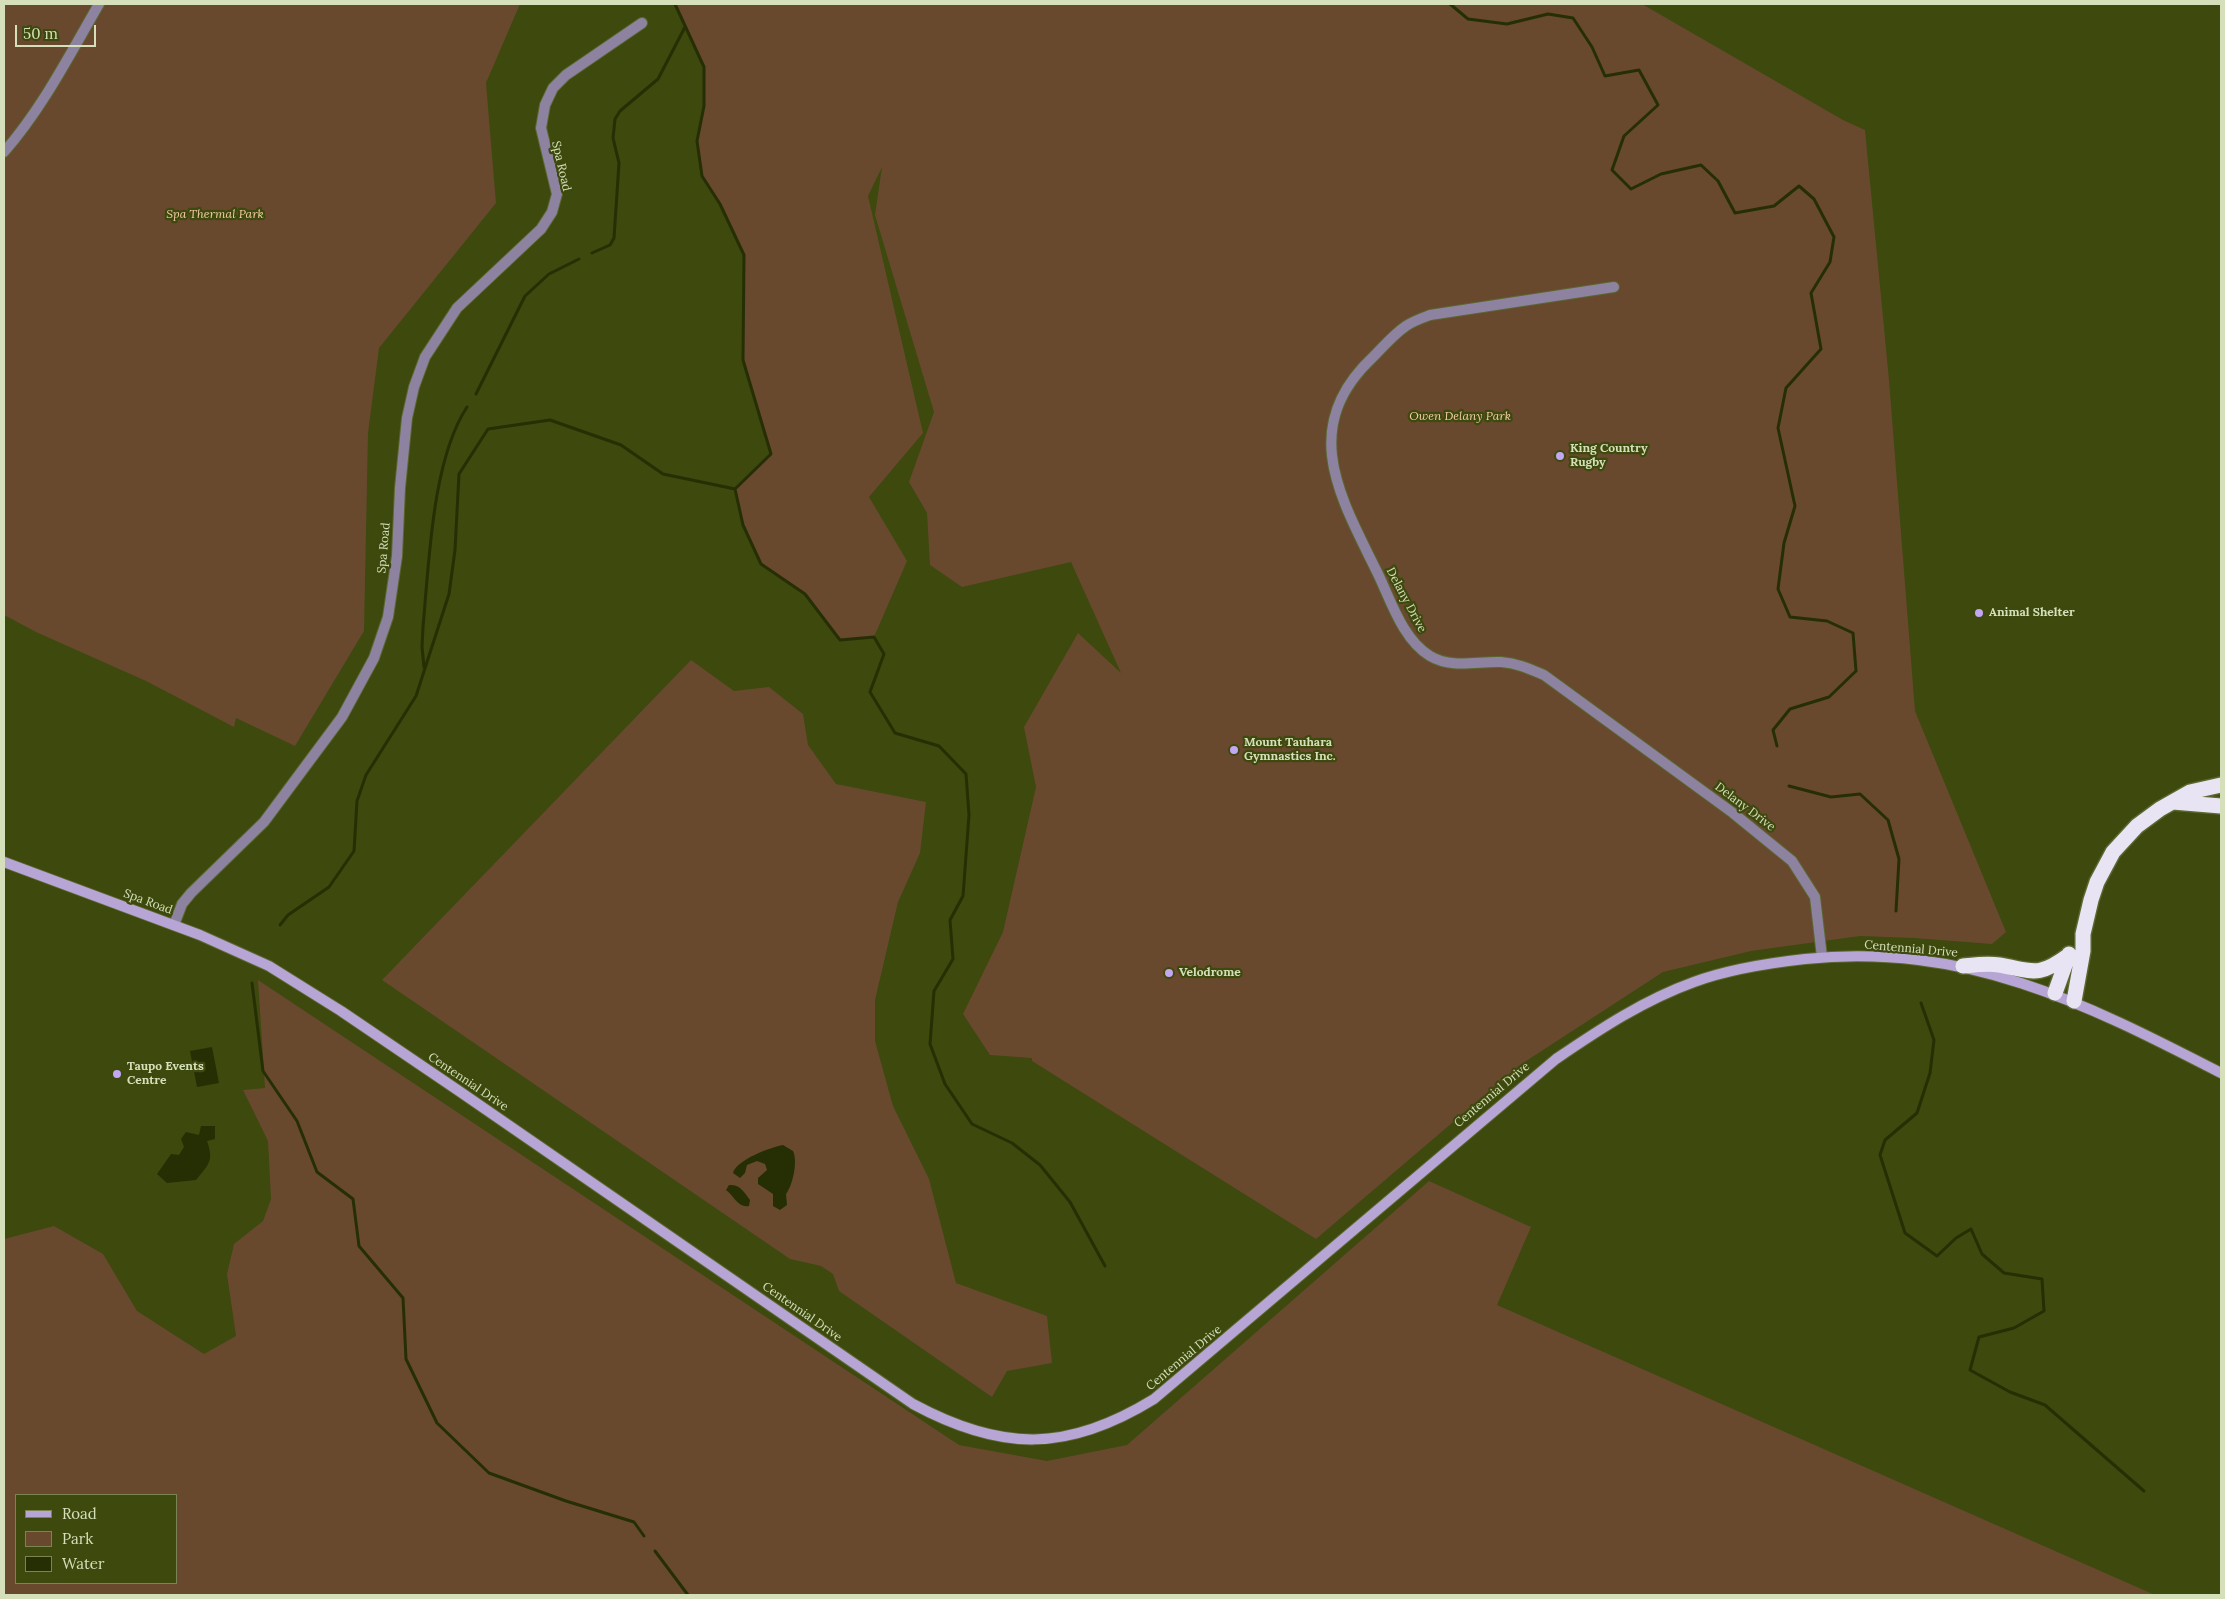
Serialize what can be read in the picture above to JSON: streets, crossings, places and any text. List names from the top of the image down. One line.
{"streets":{"main road":["Spa Road","Centennial Drive"],"street":["Delany Drive"]},"crossings":[["Spa Road","Centennial Drive"],["Delany Drive","Centennial Drive"]],"parks":["Spa Thermal Park","Owen Delany Park"],"places":["King Country Rugby","Animal Shelter","Mount Tauhara Gymnastics Inc.","Velodrome","Taupo Events Centre"],"legend":["Road","Park","Water"],"scale_bar":"50 m"}
